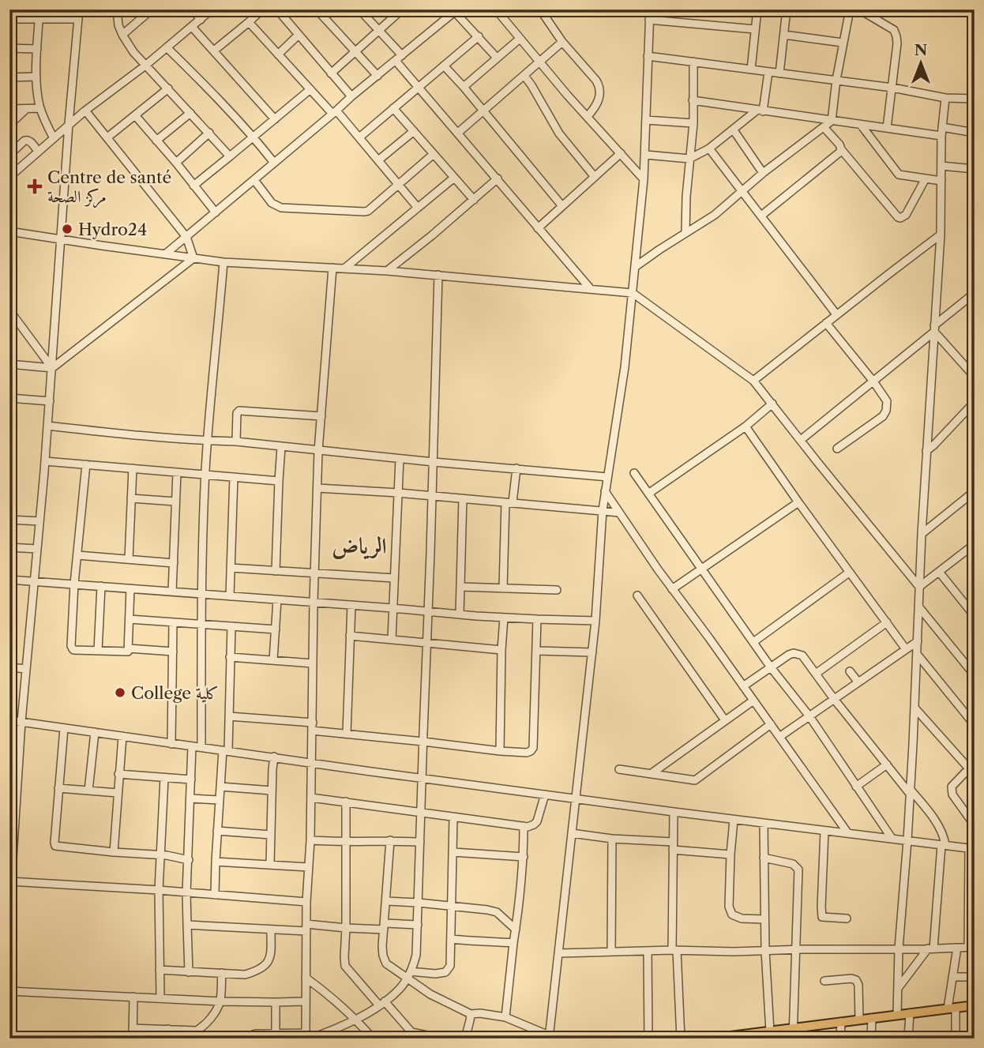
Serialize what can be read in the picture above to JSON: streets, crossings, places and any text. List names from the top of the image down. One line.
{"districts":["الرياض"],"places":{"health":["Centre de santé مركز الصحة"],"other":["Hydro24","College كلية"]},"north":"top"}
